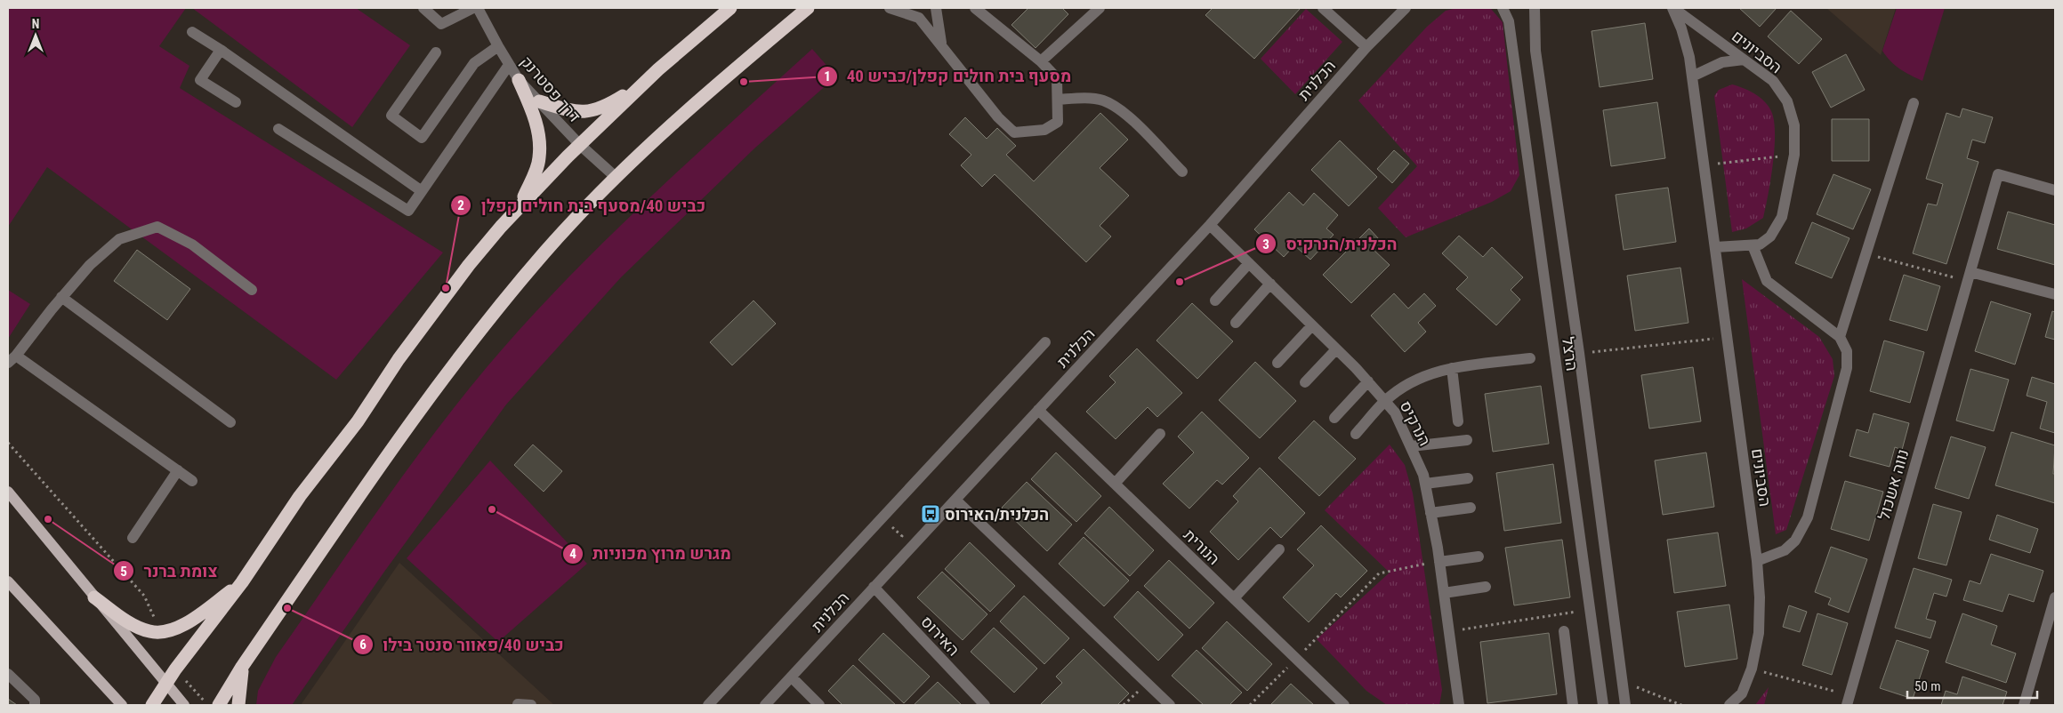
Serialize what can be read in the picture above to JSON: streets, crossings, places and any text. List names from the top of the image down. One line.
{"streets":{"street":["הסביונים","הכלנית","דרך פסטרנק","הרצל","הנרקיס","נווה אשכול","הנורית","האירוס"]},"crossings":[["הכלנית","הנרקיס"],["הכלנית","הנורית"],["הכלנית","האירוס"]],"places":{"other":["מסעף בית חולים קפלן/כביש 40","הכלנית/הנרקיס","כביש 40/מסעף בית חולים קפלן","מגרש מרוץ מכוניות","צומת ברנר","כביש 40/פאוור סנטר בילו"],"bus stop":["הכלנית/האירוס"]},"scale_bar":"50 m","north":"top"}
